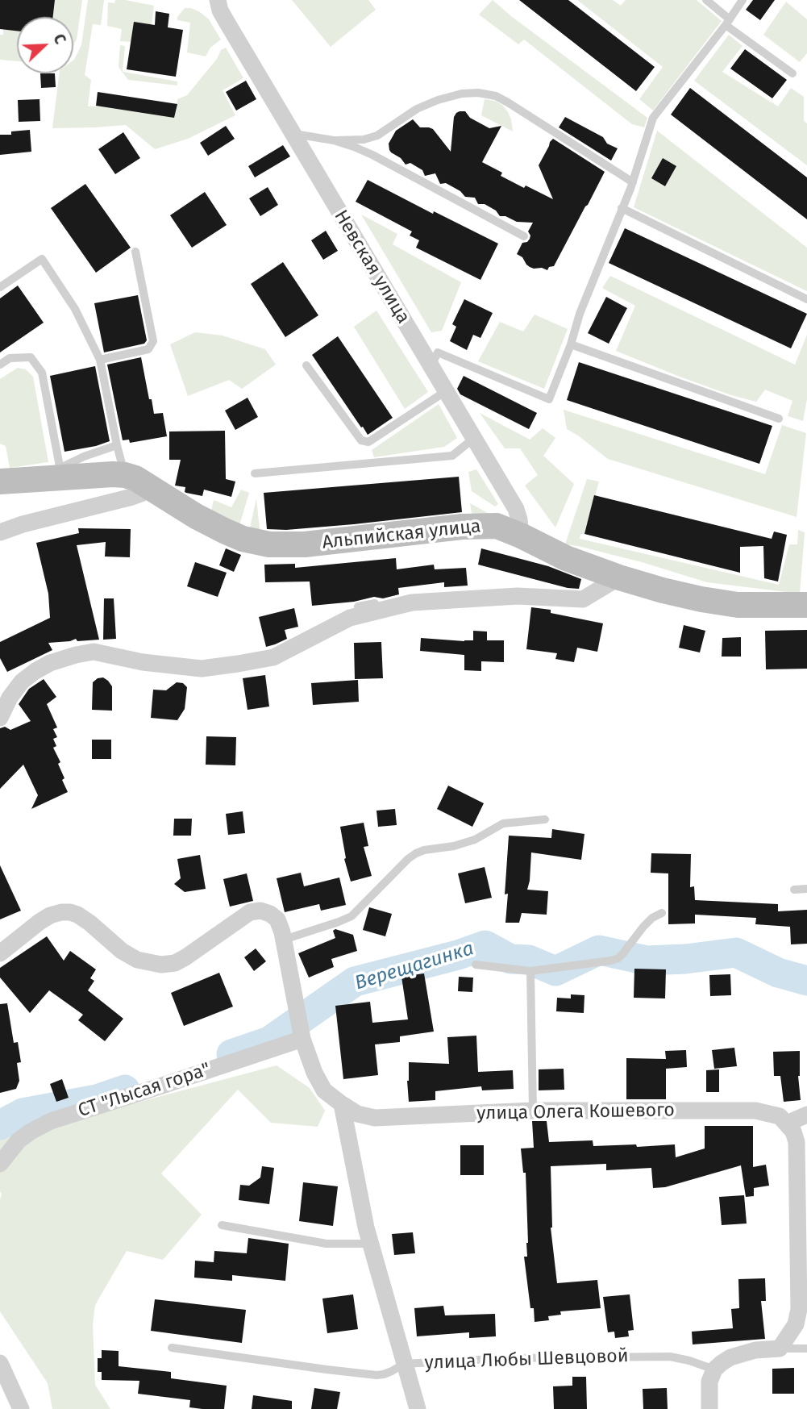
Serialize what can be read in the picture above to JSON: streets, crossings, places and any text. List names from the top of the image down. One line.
{"streets":{"street":["Невская улица","Альпийская улица","СТ \"Лысая гора\"","улица Олега Кошевого"],"lane":["улица Любы Шевцовой"]},"crossings":[["Невская улица","Альпийская улица"],["СТ \"Лысая гора\"","улица Олега Кошевого"]],"water":["Верещагинка"],"north":"top right"}
